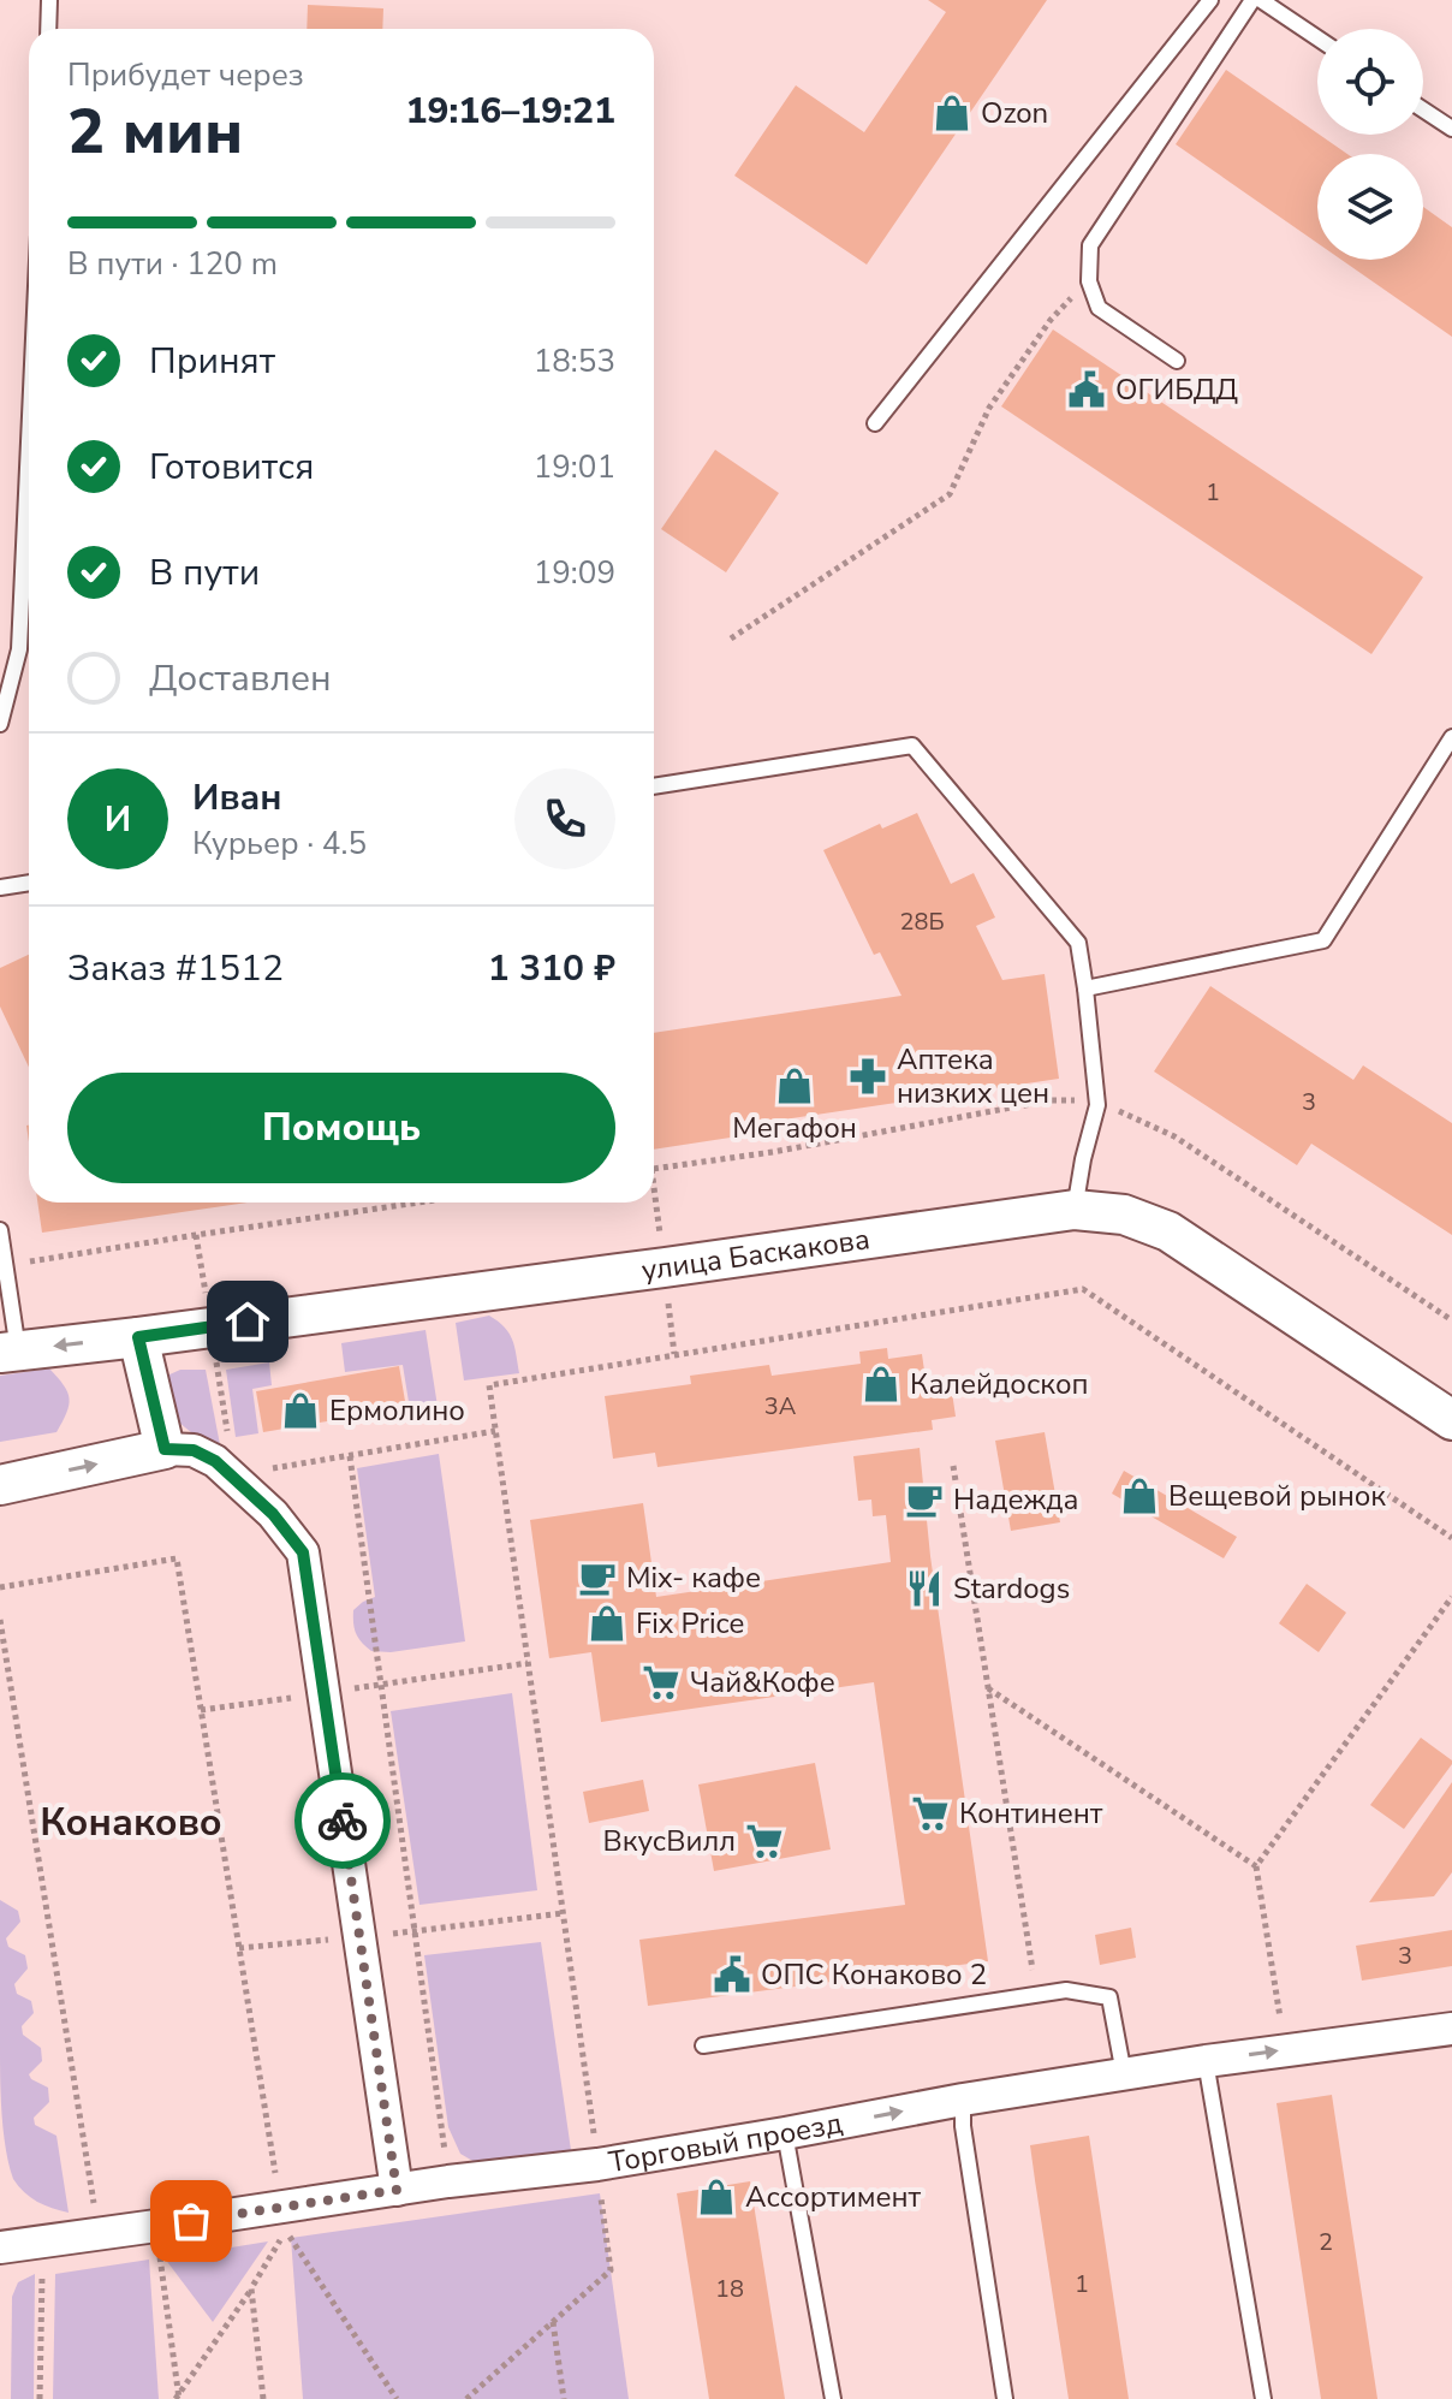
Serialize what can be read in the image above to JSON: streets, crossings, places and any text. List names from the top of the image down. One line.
{"streets":{"street":["улица Баскакова","Торговый проезд"]},"districts":["Конаково"],"places":{"shop":["Ozon","Мегафон","Калейдоскоп","Ермолино","Вещевой рынок","Fix Price","Ассортимент"],"public building":["ОГИБДД","ОПС Конаково 2"],"pharmacy":["Аптека низких цен"],"cafe":["Надежда","Mix- кафе"],"restaurant":["Stardogs"],"supermarket":["Чай&Кофе","Континент","ВкусВилл"]},"house_numbers":["1","28Б","3","3А","3","2","1","18"],"page":{"heading":["2 мин","Прибудет через","19:16–19:21"],"panel":["Иван","Курьер · 4.5","Заказ #1512","1 310 ₽"],"bar":"В пути · 120 m","list":[["Принят","18:53"],["Готовится","19:01"],["В пути","19:09"],"Доставлен"],"round":"И","buttons":"Помощь"}}
